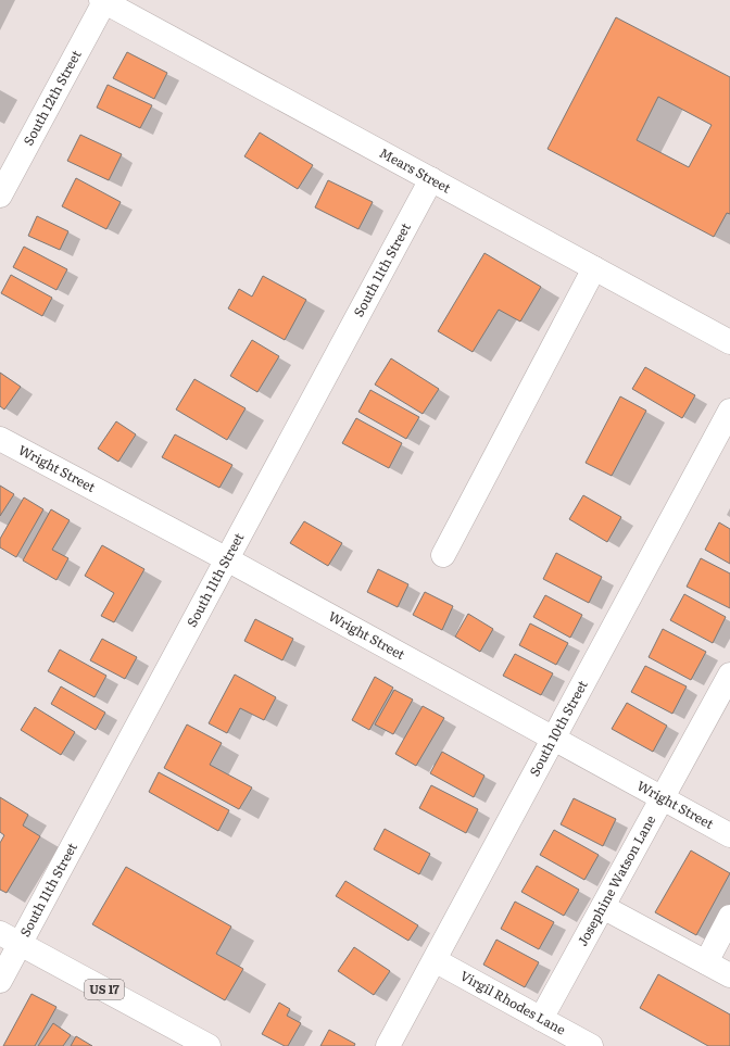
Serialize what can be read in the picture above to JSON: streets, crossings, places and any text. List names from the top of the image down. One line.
{"streets":{"street":["South 12th Street","Mears Street","South 11th Street","Wright Street","South 10th Street","Josephine Watson Lane","US 17","Virgil Rhodes Lane"]},"crossings":[["South 12th Street","Mears Street"],["Mears Street","South 11th Street"],["South 11th Street","Wright Street"],["South 11th Street","US 17"],["Wright Street","South 10th Street"],["Wright Street","Josephine Watson Lane"],["South 10th Street","Virgil Rhodes Lane"],["Josephine Watson Lane","Virgil Rhodes Lane"]]}
